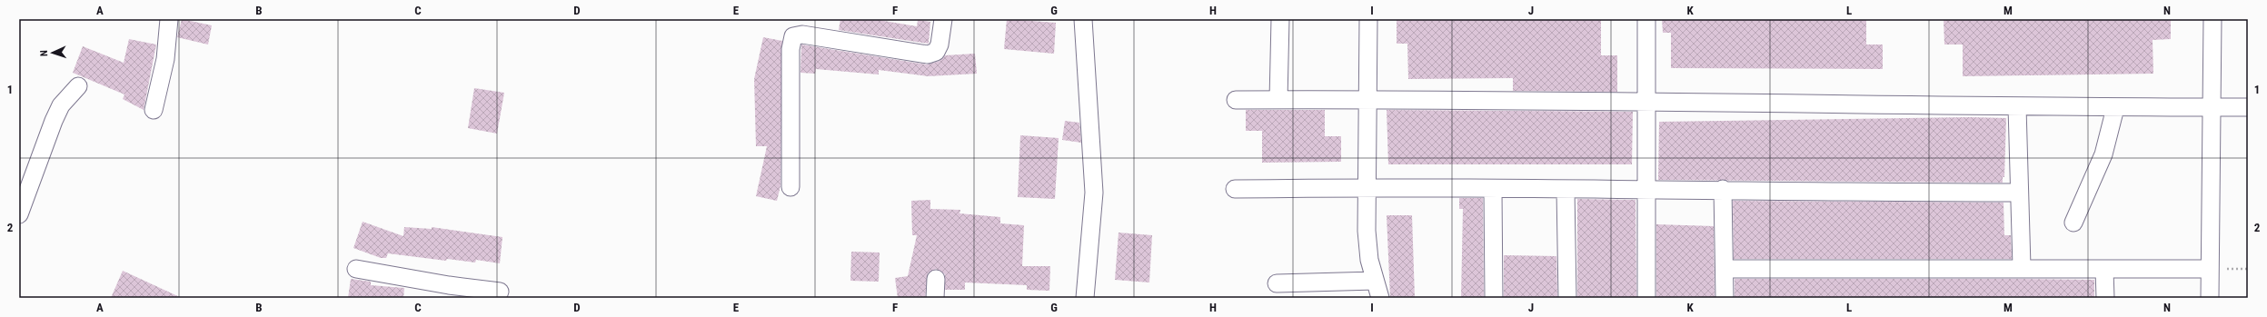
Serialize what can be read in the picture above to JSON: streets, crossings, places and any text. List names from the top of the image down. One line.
{"north":"left","grid":{"columns":["A","B","C","D","E","F","G","H","I","J","K","L","M","N"],"rows":["1","2"]}}
